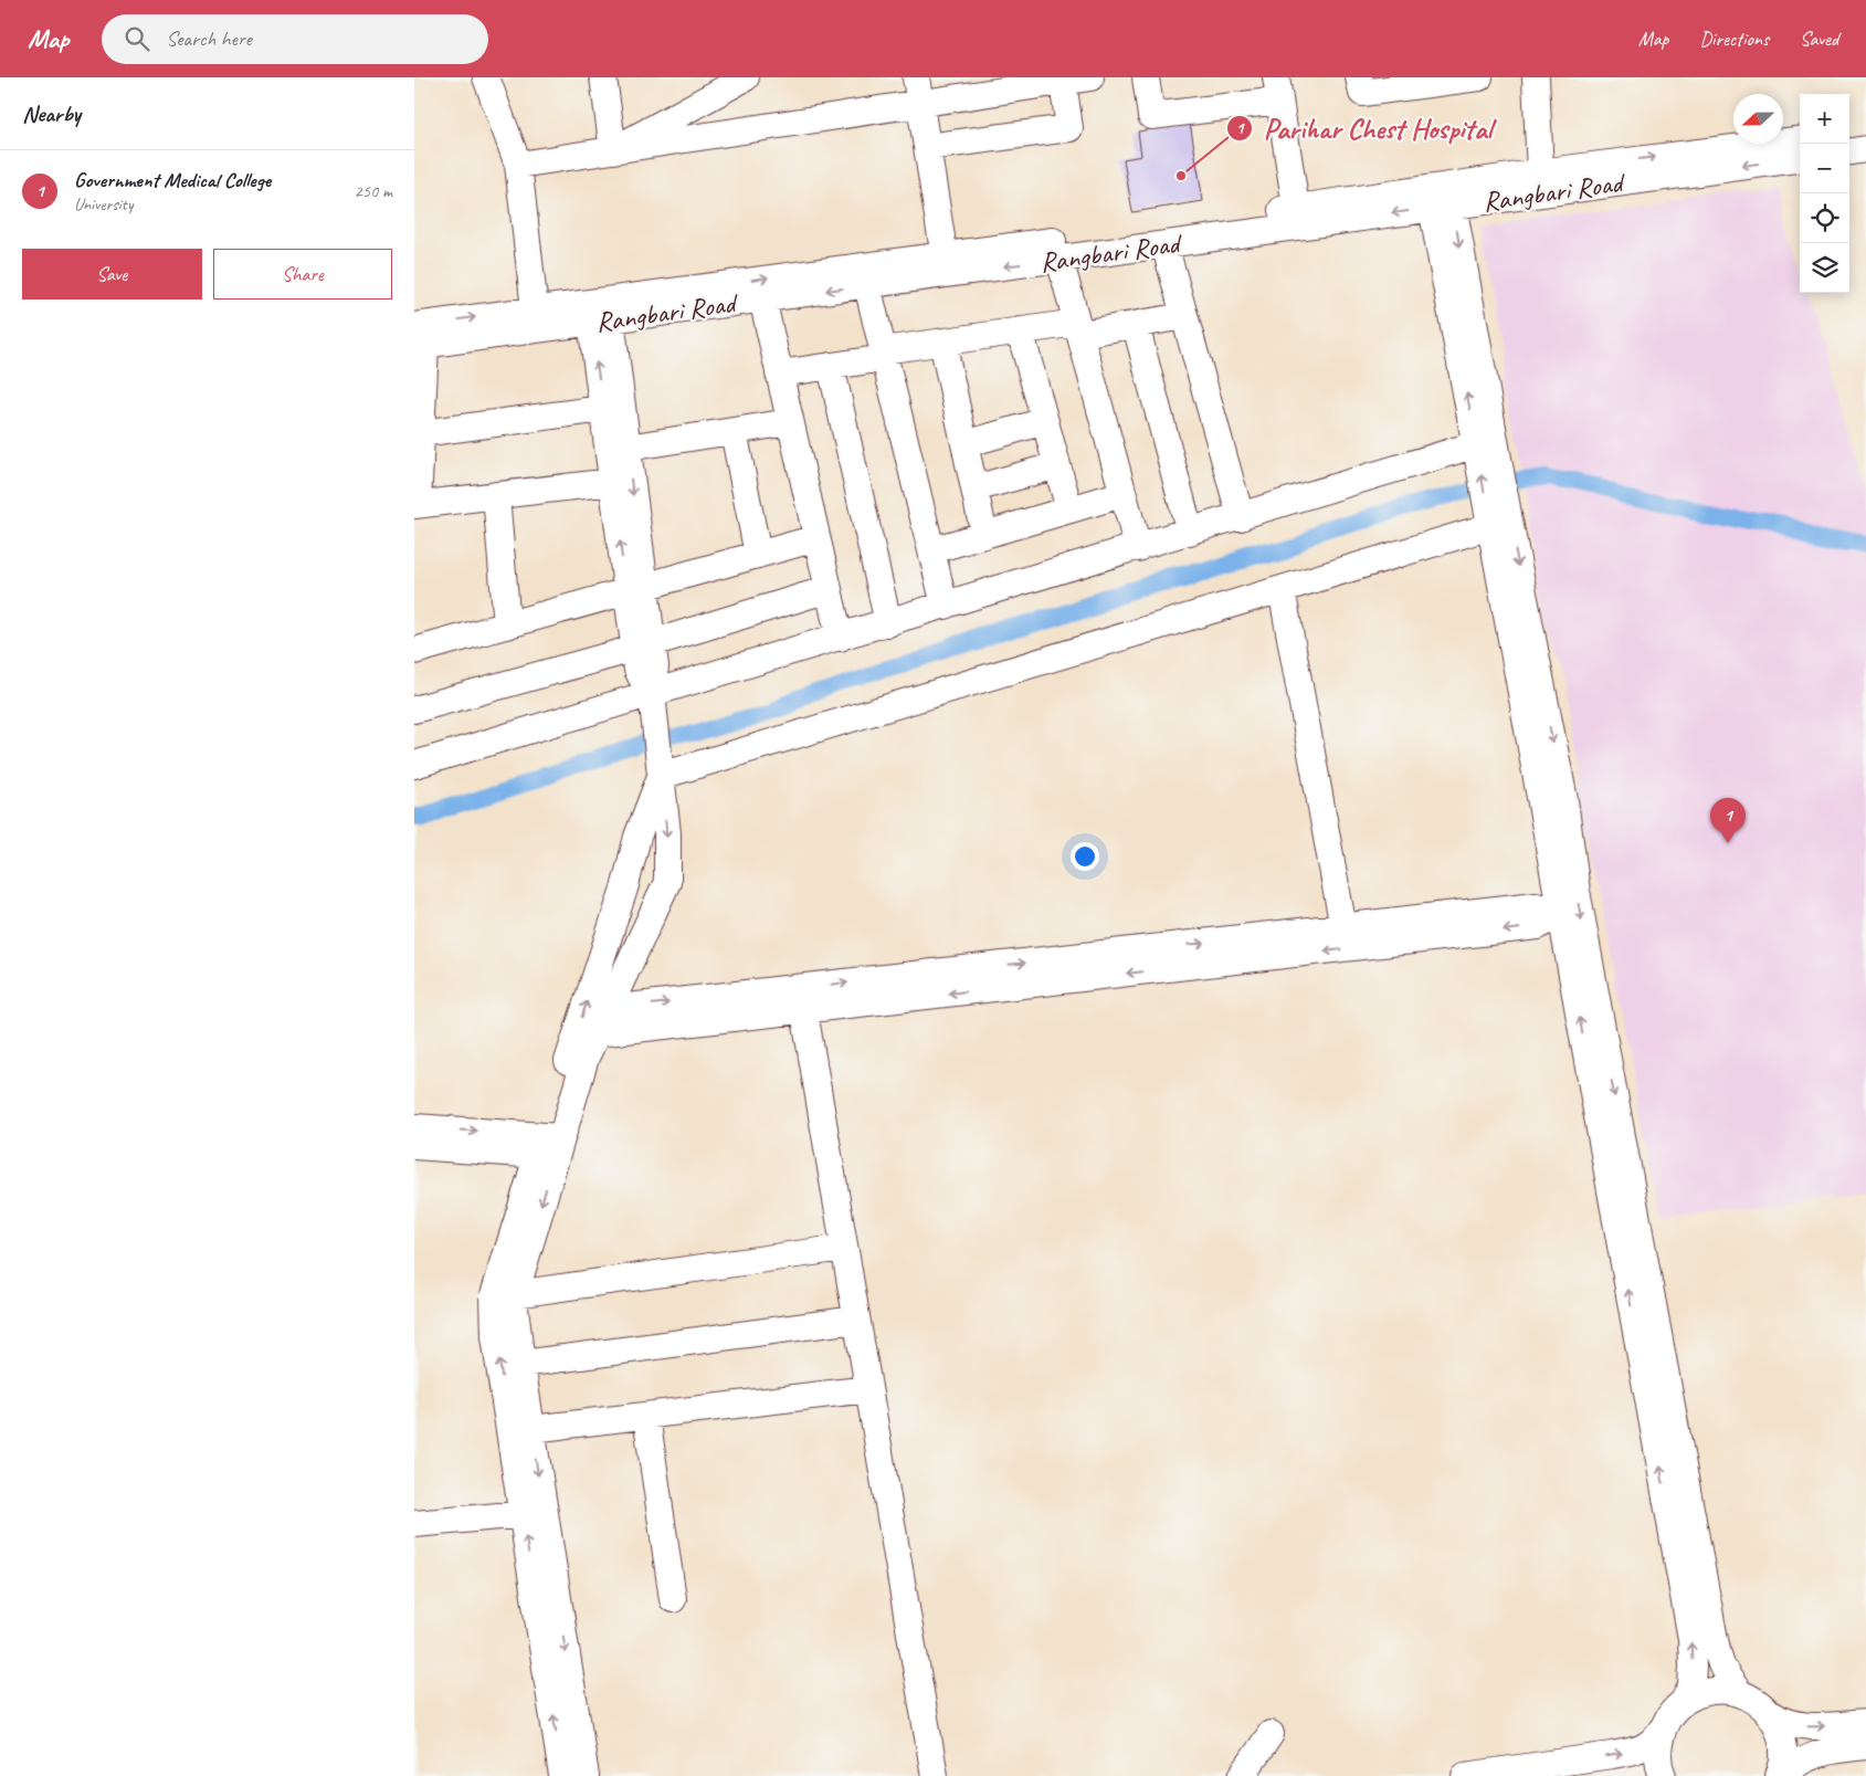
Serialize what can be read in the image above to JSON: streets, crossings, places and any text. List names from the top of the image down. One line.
{"streets":{"street":["Rangbari Road"]},"places":["Parihar Chest Hospital"],"north":"left","page":{"header":"Map","search":"Search here","nav":["Map","Directions","Saved"],"heading":"Nearby","map_buttons":["+","−"],"list":[{"mark":"1","name":"Government Medical College","note":"University","value":"250 m"}],"buttons":["Save","Share"],"pins":"1"}}
